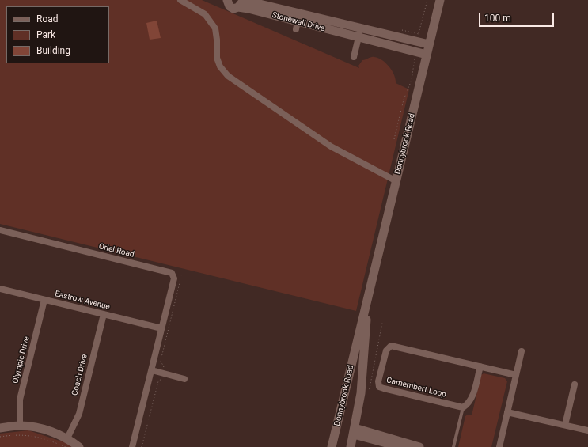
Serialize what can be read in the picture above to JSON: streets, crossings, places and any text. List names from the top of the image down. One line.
{"streets":{"main road":["Stonewall Drive","Donnybrook Road"],"street":["Oriel Road","Eastrow Avenue","Olympic Drive","Coach Drive","Camembert Loop"]},"crossings":[["Stonewall Drive","Donnybrook Road"],["Oriel Road","Eastrow Avenue"],["Eastrow Avenue","Olympic Drive"],["Eastrow Avenue","Coach Drive"]],"legend":["Road","Park","Building"],"scale_bar":"100 m"}
